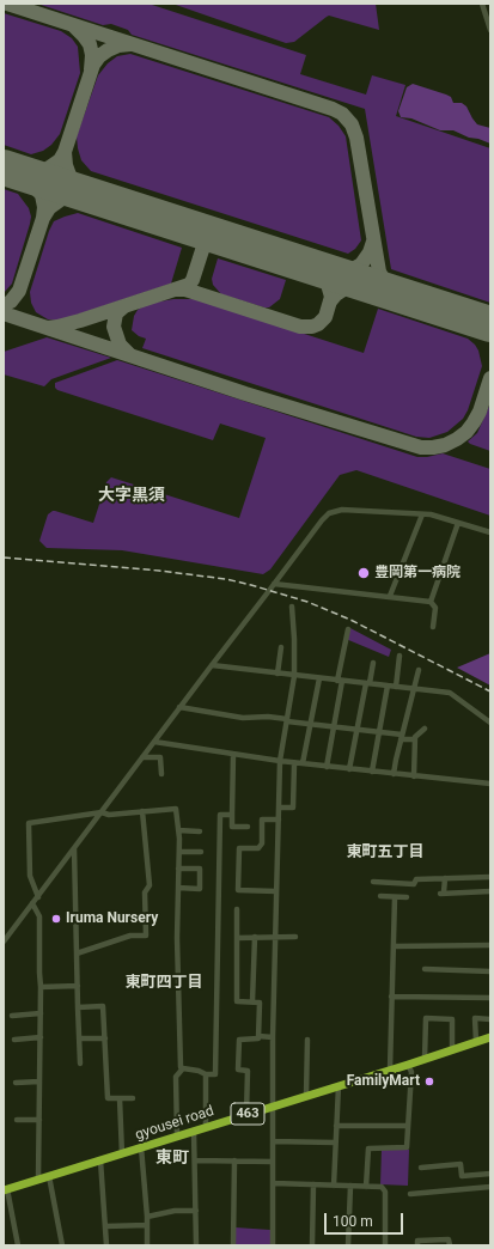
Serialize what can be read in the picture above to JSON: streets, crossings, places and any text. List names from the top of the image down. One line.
{"streets":{"highway":["463","gyousei road"]},"districts":["大字黒須","東町五丁目","東町四丁目","東町"],"places":["豊岡第一病院","Iruma Nursery","FamilyMart"],"scale_bar":"100 m"}
